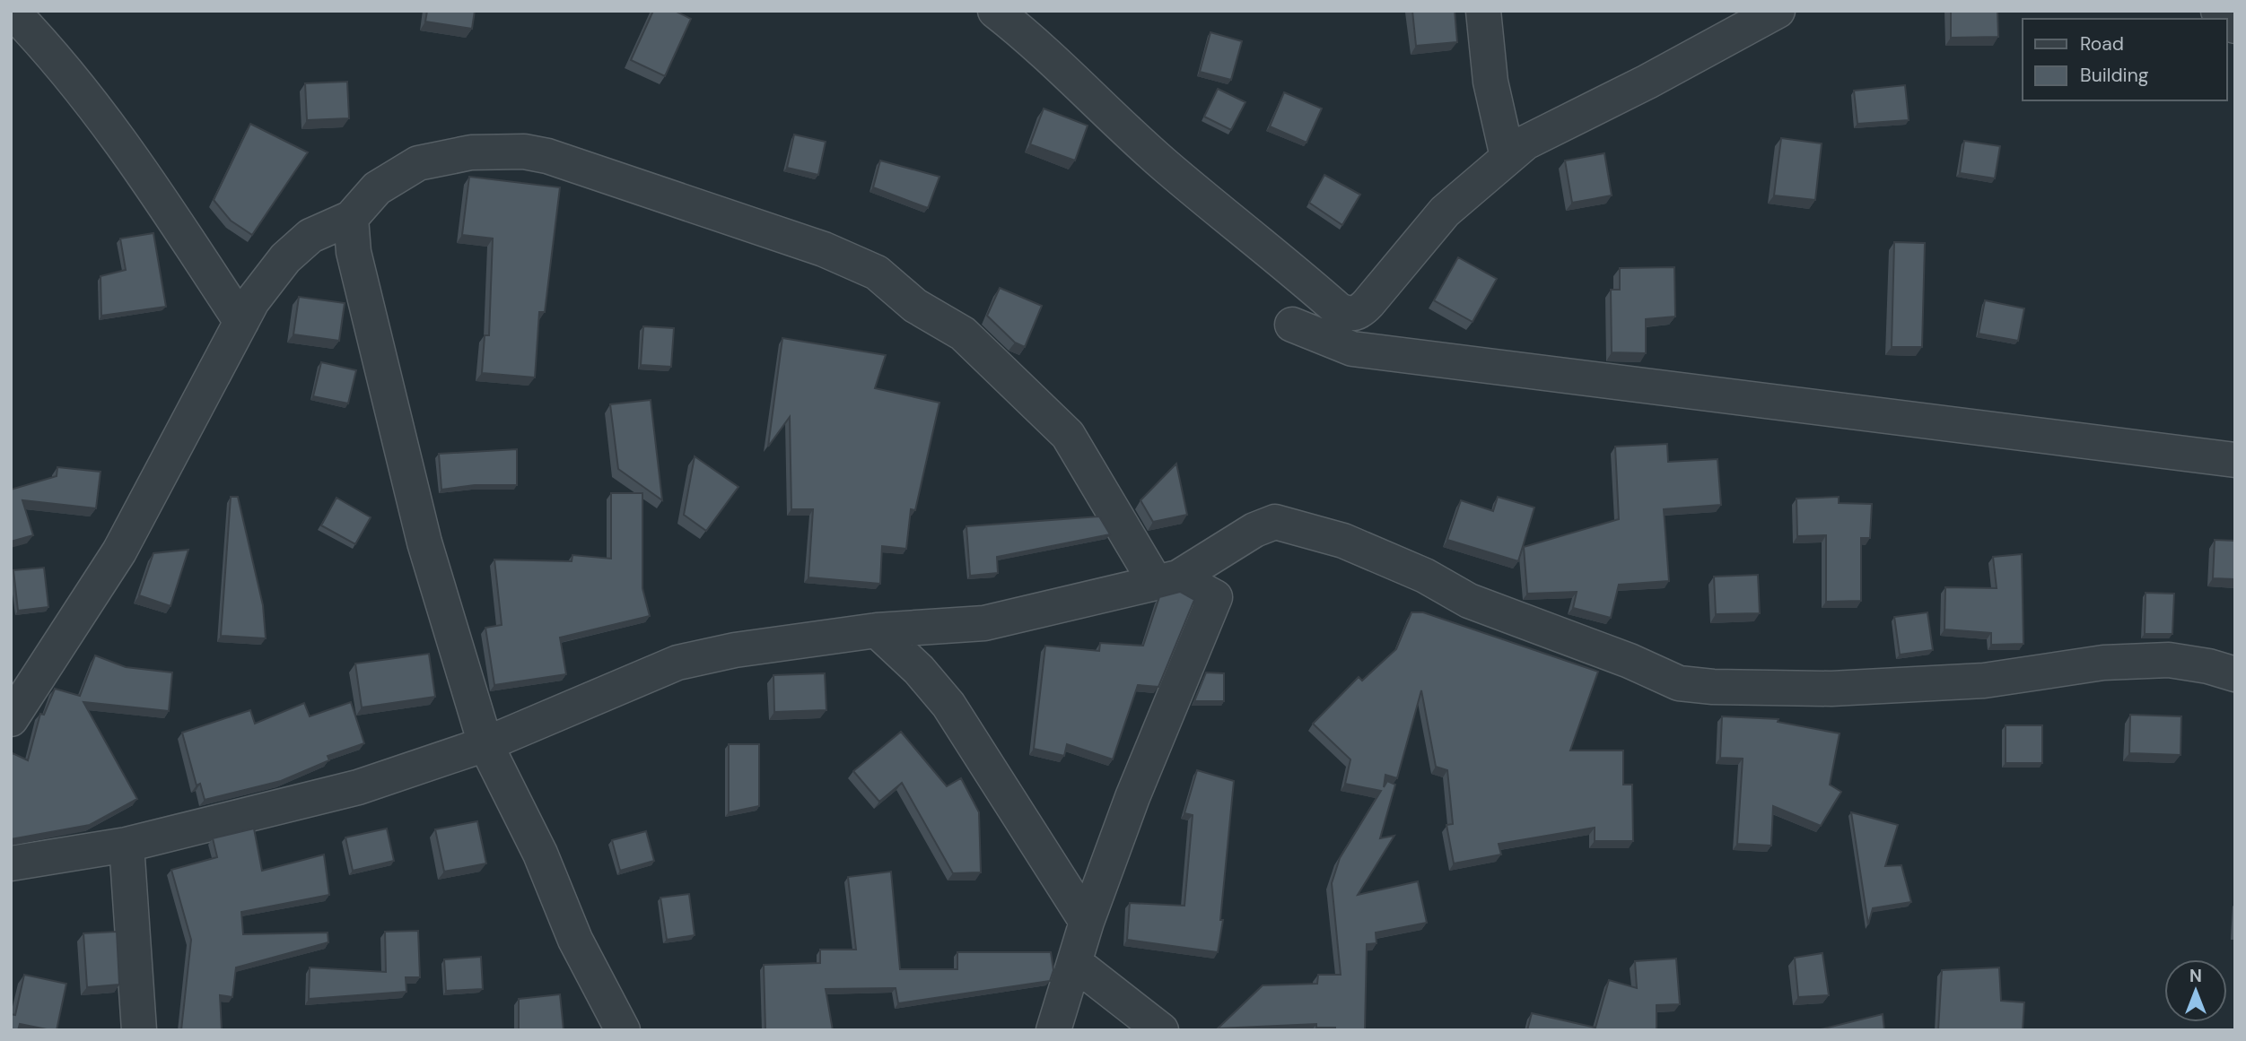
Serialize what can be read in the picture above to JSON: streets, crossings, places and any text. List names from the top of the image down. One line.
{"legend":["Road","Building"],"north":"top"}
